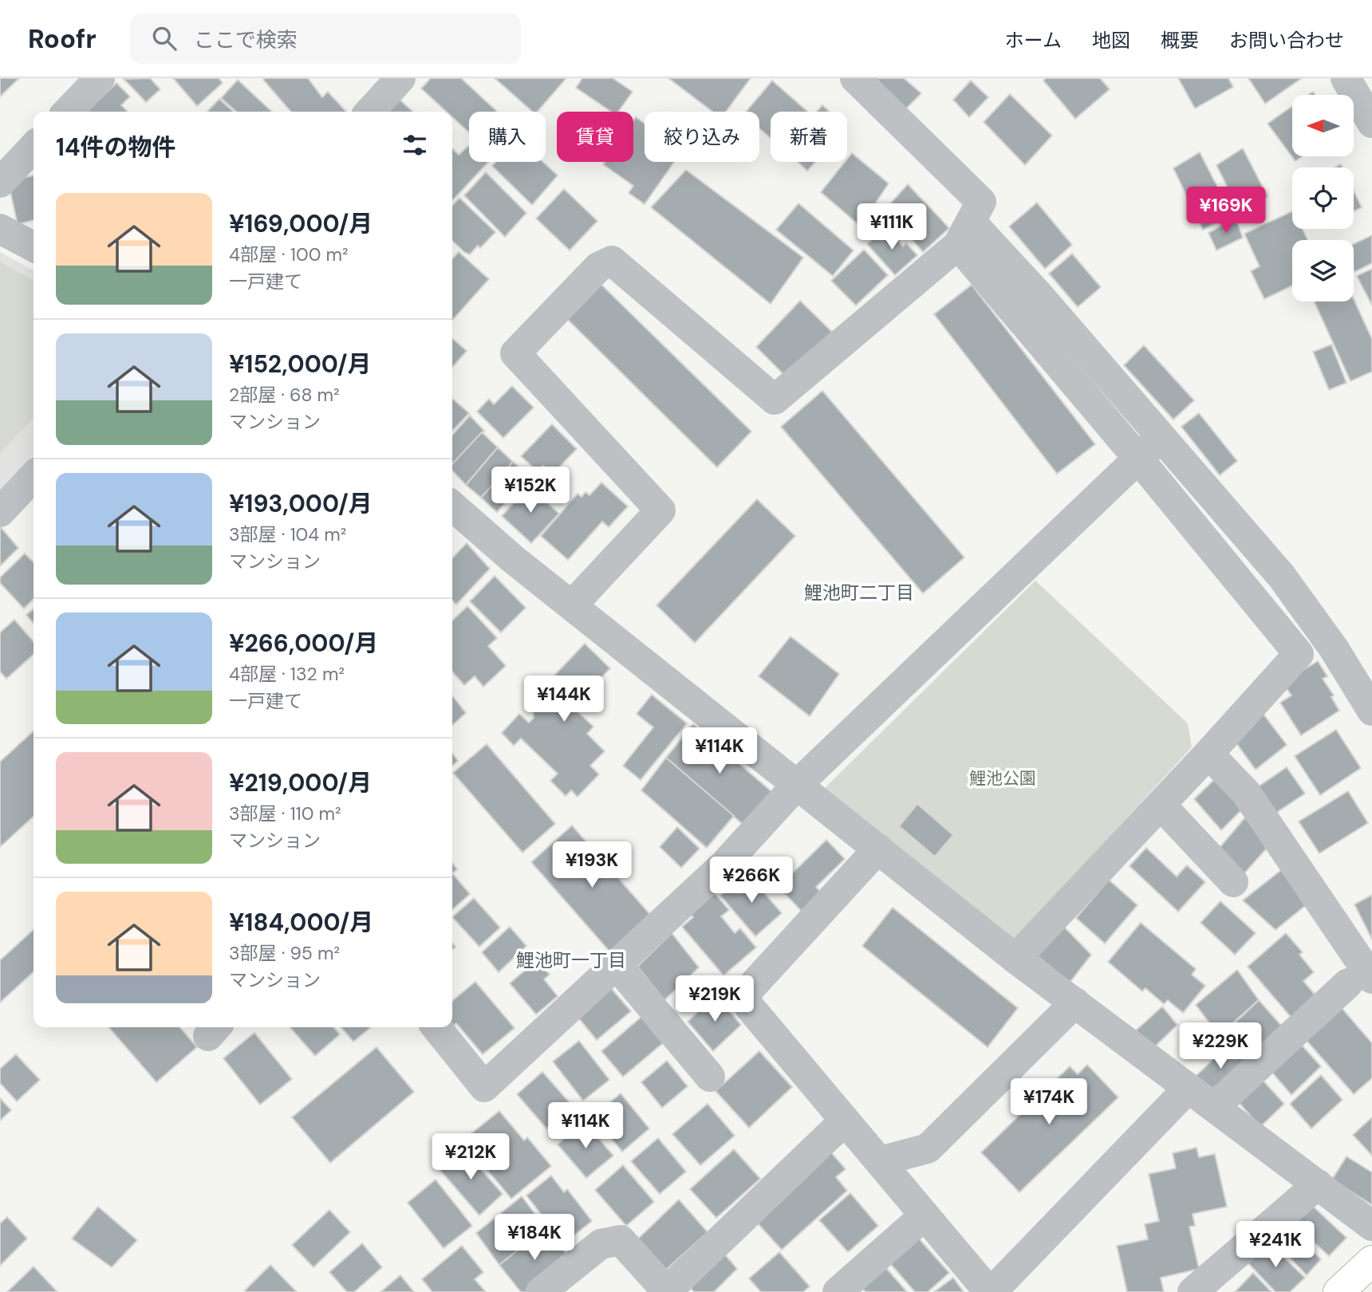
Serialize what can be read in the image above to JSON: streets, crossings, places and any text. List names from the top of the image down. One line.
{"districts":["鯉池町二丁目","鯉池町一丁目"],"parks":["鯉池公園"],"north":"left","page":{"header":"Roofr","search":"ここで検索","nav":["ホーム","地図","概要","お問い合わせ"],"chip":["購入","賃貸","絞り込み","新着"],"heading":"14件の物件","list":[{"name":"¥169,000/月","note":"4部屋 · 100 m² · 一戸建て"},{"name":"¥152,000/月","note":"2部屋 · 68 m² · マンション"},{"name":"¥193,000/月","note":"3部屋 · 104 m² · マンション"},{"name":"¥266,000/月","note":"4部屋 · 132 m² · 一戸建て"},{"name":"¥219,000/月","note":"3部屋 · 110 m² · マンション"},{"name":"¥184,000/月","note":"3部屋 · 95 m² · マンション"}],"price":["¥169K","¥111K","¥152K","¥144K","¥114K","¥193K","¥266K","¥219K","¥229K","¥174K","¥114K","¥212K","¥184K","¥241K"]}}
